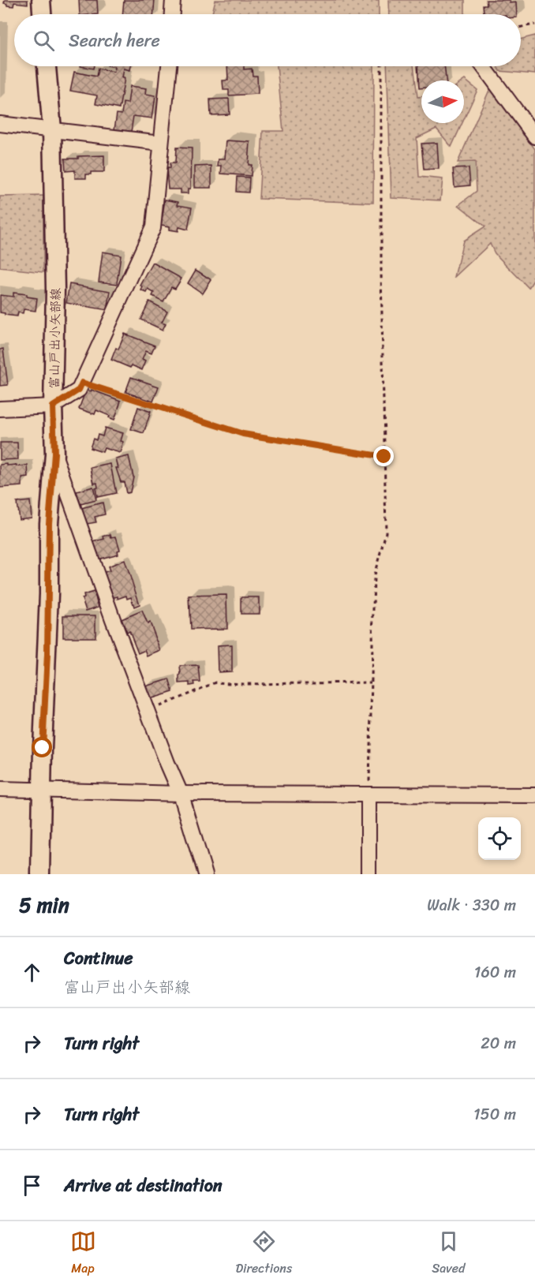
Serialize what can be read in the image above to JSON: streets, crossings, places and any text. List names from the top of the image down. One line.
{"streets":{"main road":["富山戸出小矢部線"]},"north":"right","page":{"search":"Search here","heading":["5 min","Walk · 330 m"],"list":[["Continue","富山戸出小矢部線","160 m"],["Turn right","20 m"],["Turn right","150 m"],"Arrive at destination"],"nav":["Map","Directions","Saved"]}}
